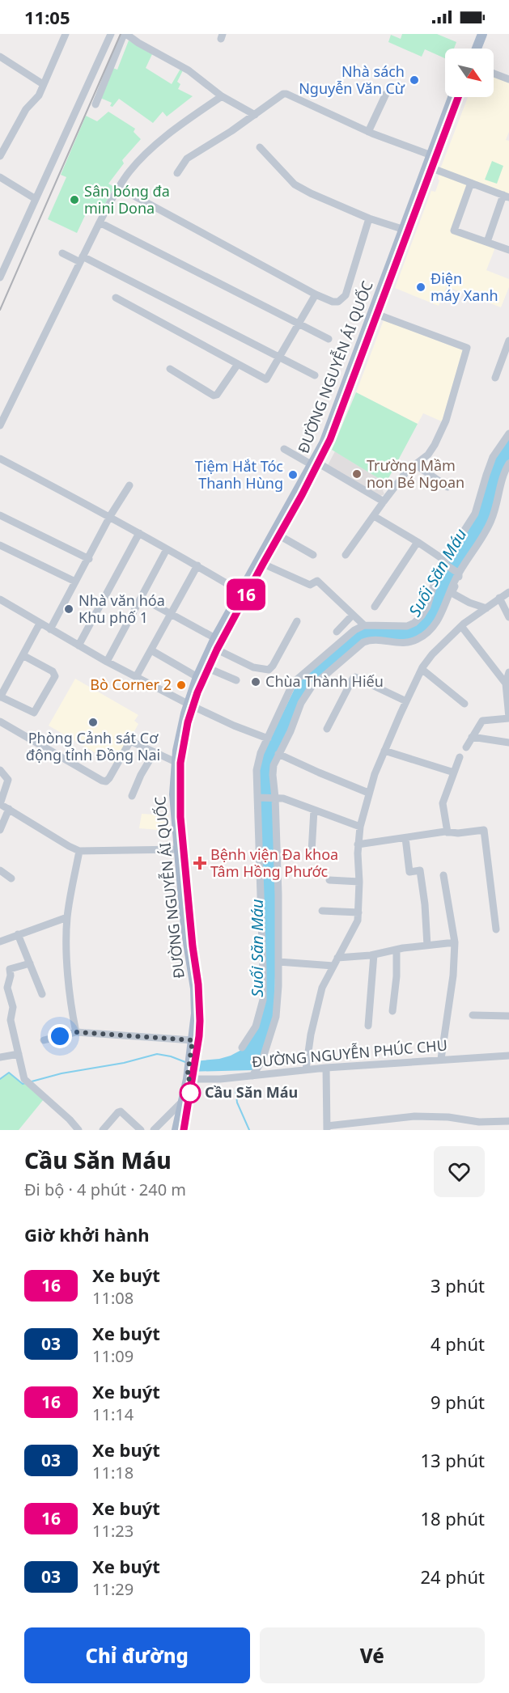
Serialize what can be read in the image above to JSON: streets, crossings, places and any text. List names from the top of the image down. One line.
{"streets":{"main road":["ĐƯỜNG NGUYỄN ÁI QUỐC"],"street":["ĐƯỜNG NGUYỄN PHÚC CHU"]},"crossings":[["ĐƯỜNG NGUYỄN ÁI QUỐC","ĐƯỜNG NGUYỄN PHÚC CHU"]],"water":["Suối Săn Máu"],"places":{"other":["Nhà sách Nguyễn Văn Cừ","Sân bóng đa mini Dona","Điện máy Xanh","Trường Mầm non Bé Ngoan","Tiệm Hắt Tóc Thanh Hùng","Nhà văn hóa Khu phố 1","Chùa Thành Hiếu","Bò Corner 2","Phòng Cảnh sát Cơ động tỉnh Đồng Nai","Cầu Săn Máu"],"health":["Bệnh viện Đa khoa Tâm Hồng Phước"]},"lines":["bus line 16"],"north":"bottom right","page":{"status":"11:05","on_map":"16","heading":[["Cầu Săn Máu","Đi bộ · 4 phút · 240 m"],"Giờ khởi hành"],"list":[{"mark":"16","name":"Xe buýt","note":"11:08","value":"3 phút"},{"mark":"03","name":"Xe buýt","note":"11:09","value":"4 phút"},{"mark":"16","name":"Xe buýt","note":"11:14","value":"9 phút"},{"mark":"03","name":"Xe buýt","note":"11:18","value":"13 phút"},{"mark":"16","name":"Xe buýt","note":"11:23","value":"18 phút"},{"mark":"03","name":"Xe buýt","note":"11:29","value":"24 phút"}],"buttons":["Chỉ đường","Vé"]}}
